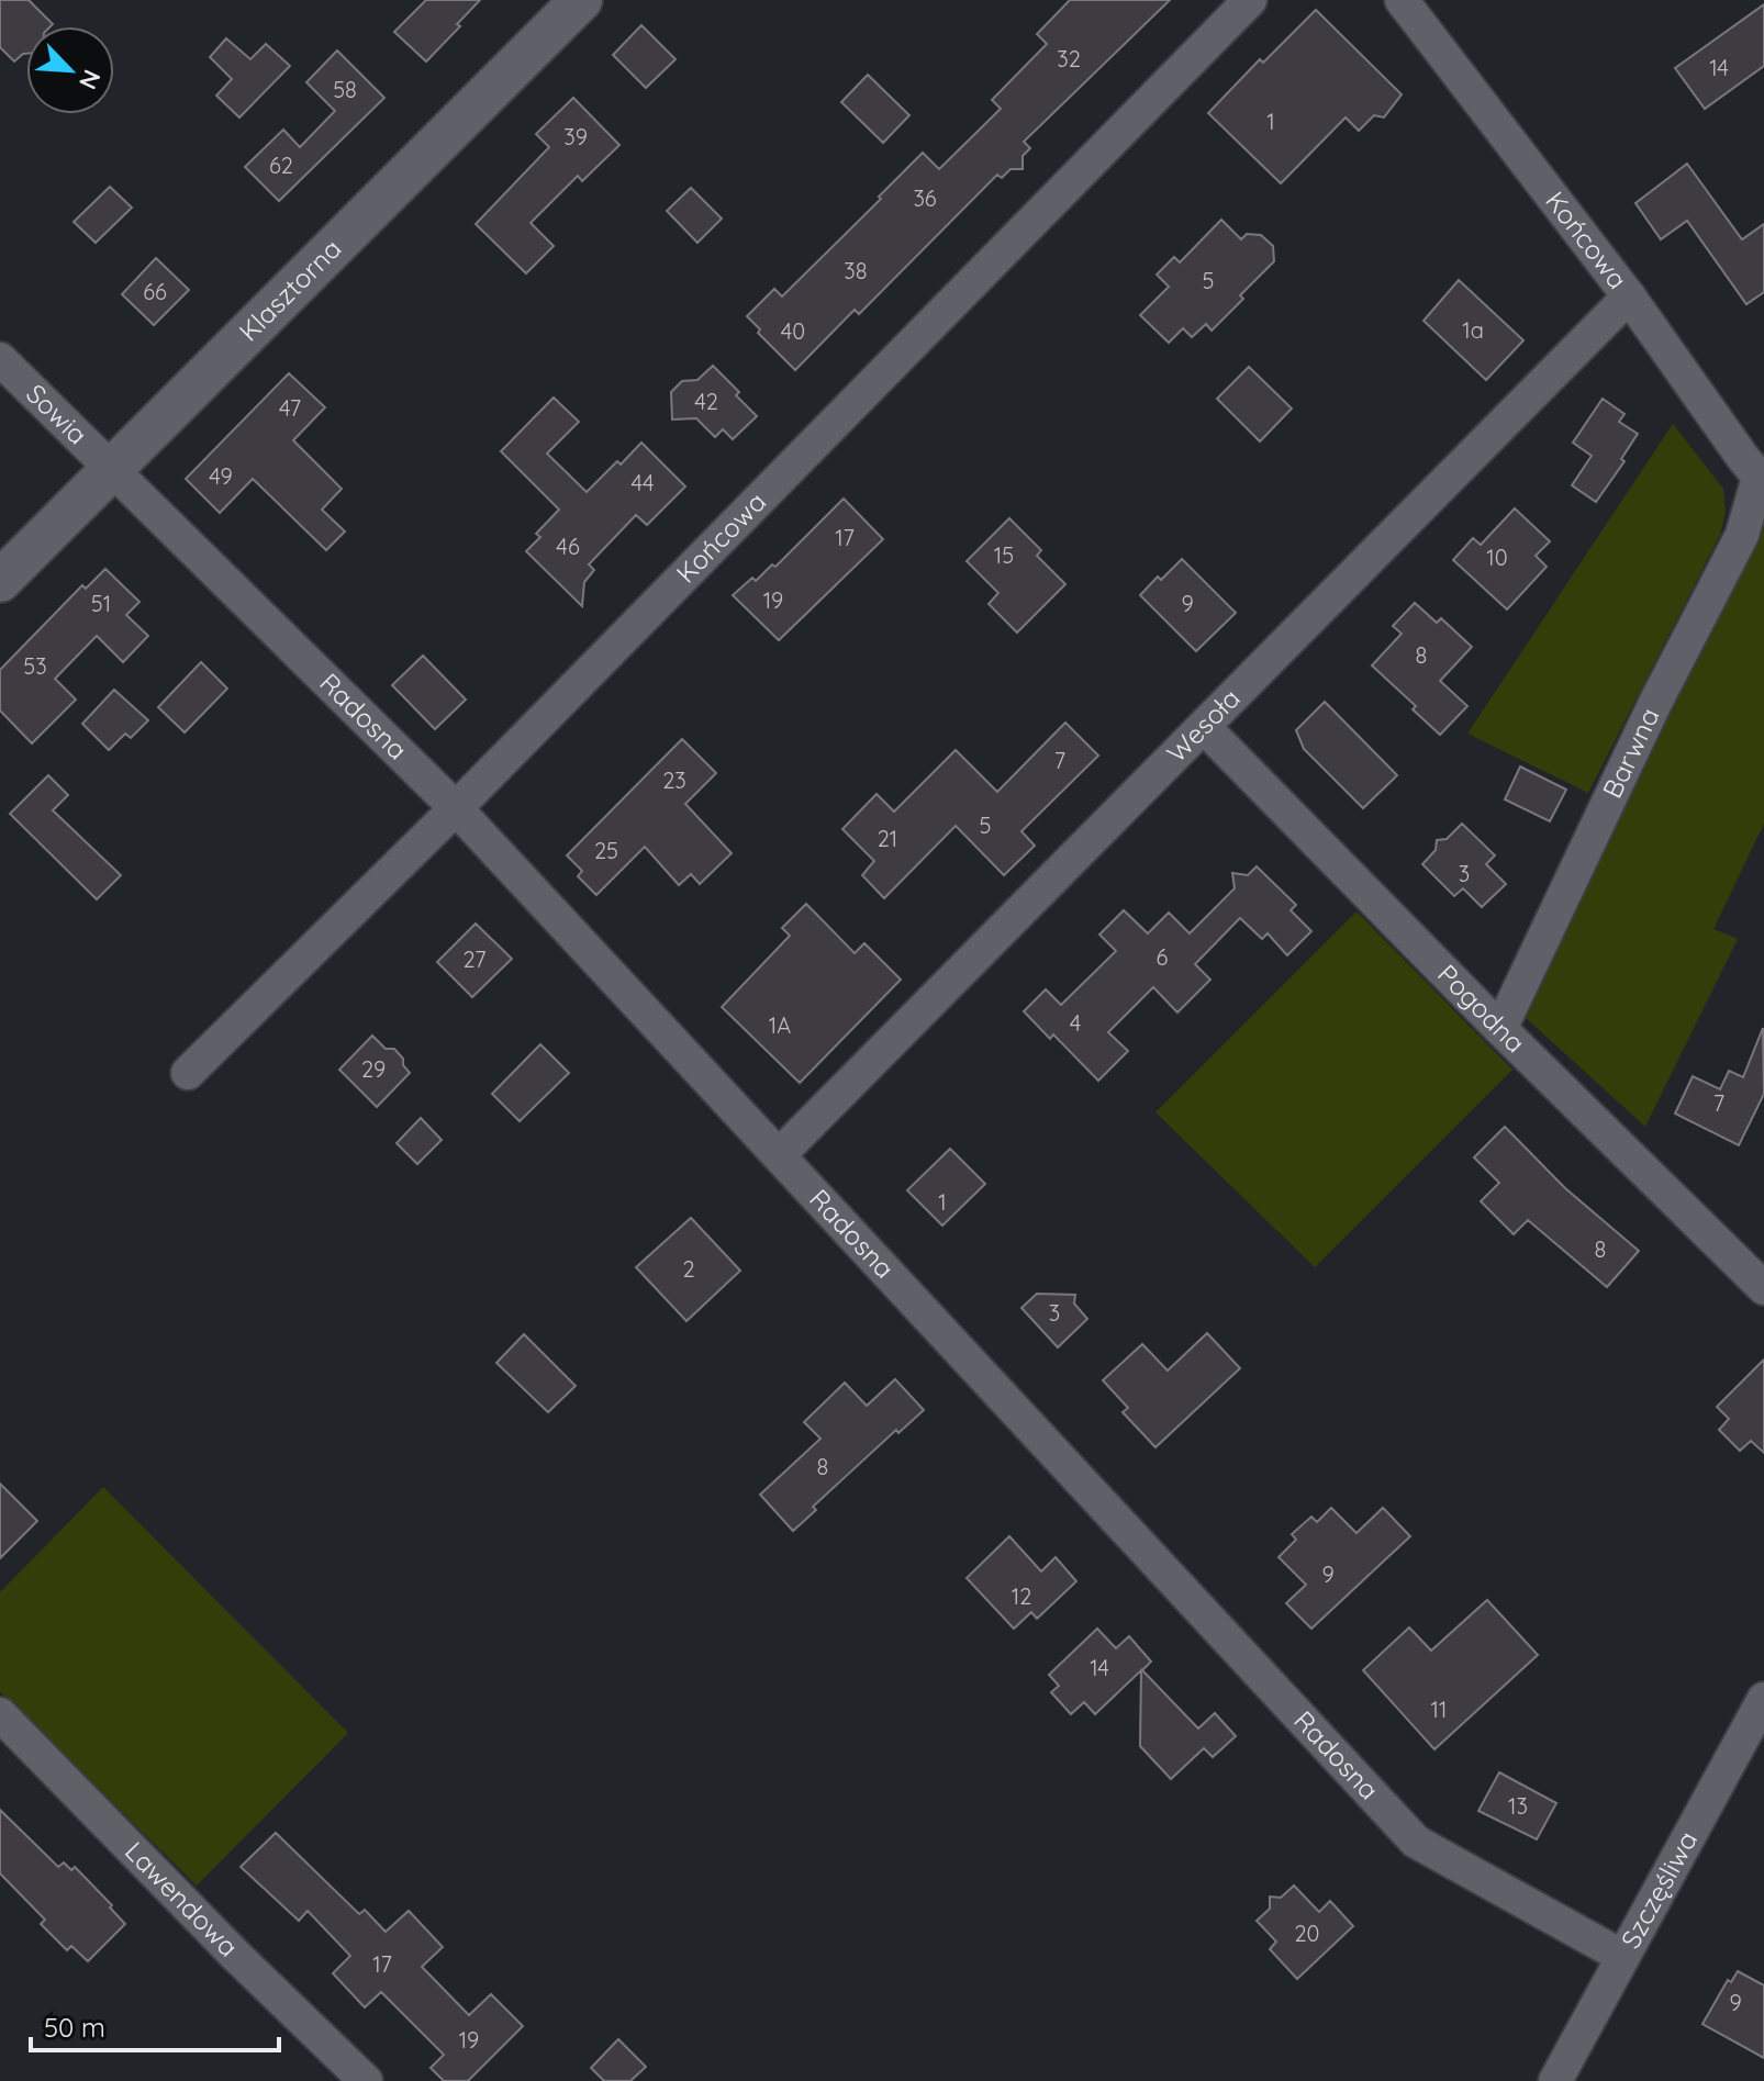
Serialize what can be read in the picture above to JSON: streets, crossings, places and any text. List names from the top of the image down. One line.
{"streets":{"street":["Końcowa","Klasztorna","Sowia","Radosna","Wesoła","Barwna","Pogodna","Szczęśliwa","Lawendowa"]},"crossings":[["Końcowa","Radosna"],["Końcowa","Wesoła"],["Końcowa","Barwna"],["Klasztorna","Sowia"],["Klasztorna","Radosna"],["Sowia","Radosna"],["Radosna","Wesoła"],["Radosna","Szczęśliwa"],["Wesoła","Pogodna"],["Barwna","Pogodna"]],"house_numbers":["32","14","58","1","39","62","36","38","5","66","1a","40","42","47","49","44","17","46","15","10","19","51","9","8","53","7","23","5","21","25","3","6","27","4","1A","29","7","1","8","2","3","8","9","12","14","11","13","20","17","9","19"],"scale_bar":"50 m","north":"bottom right"}
